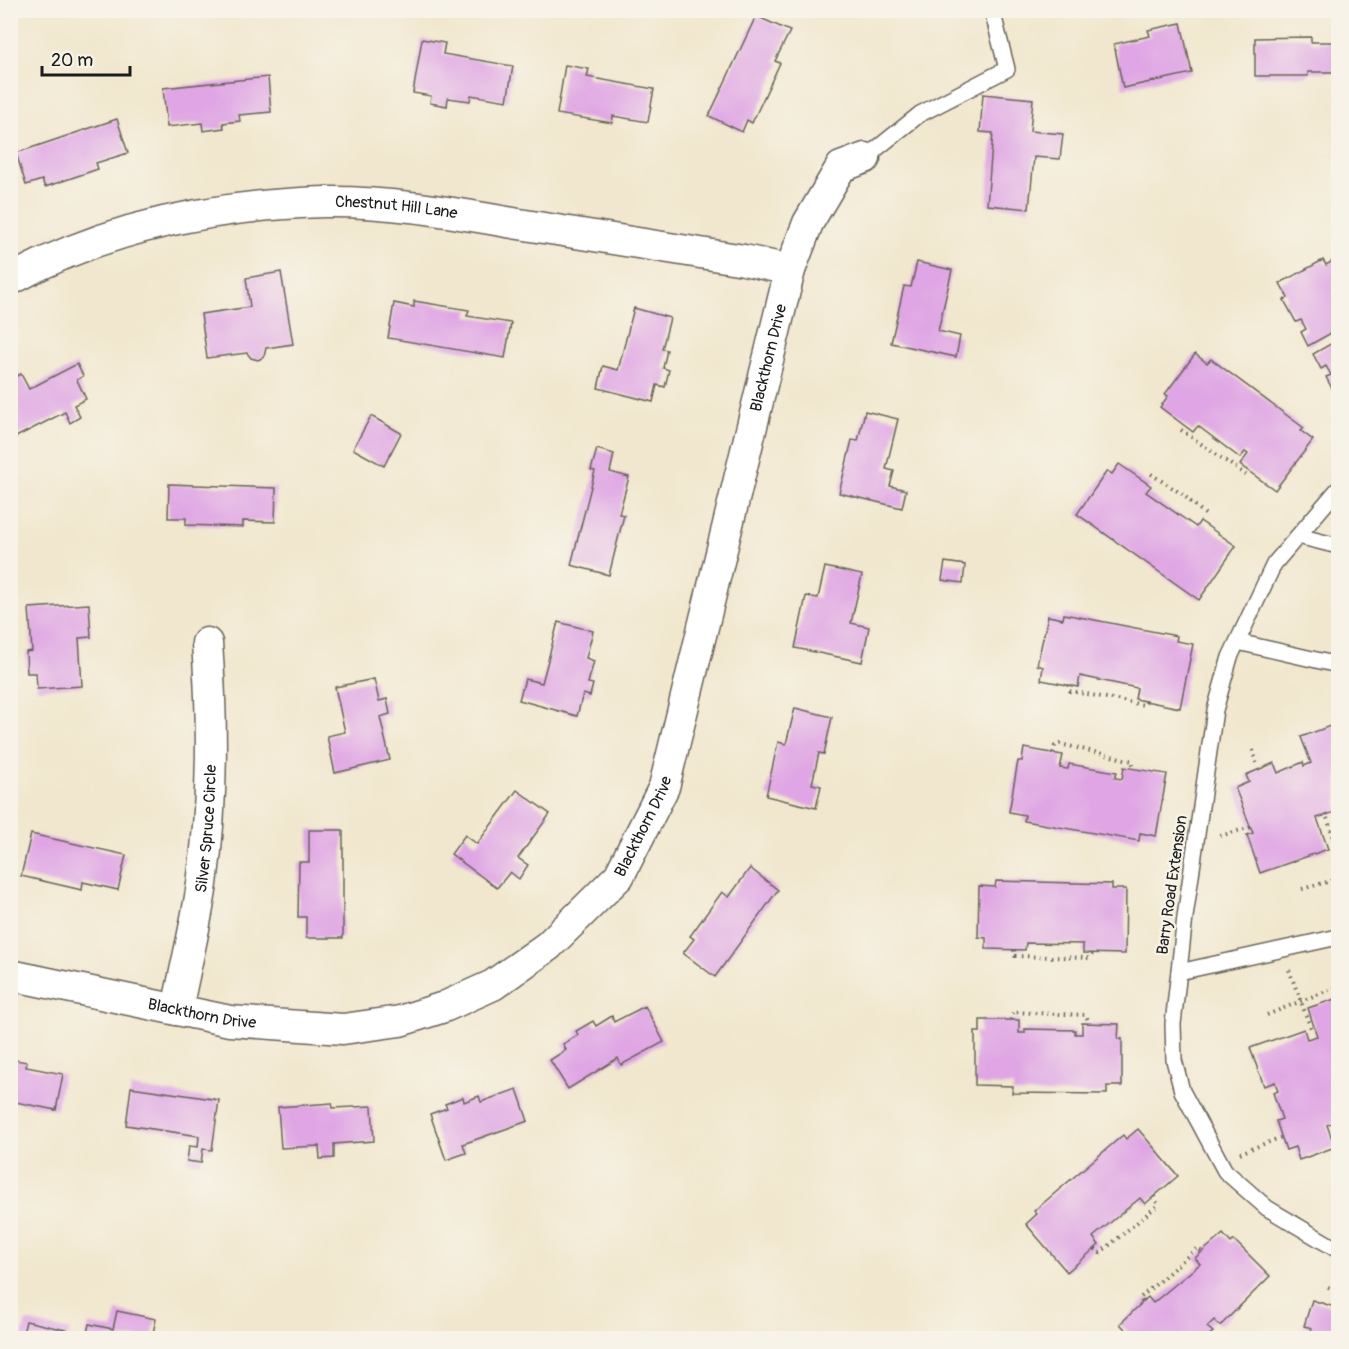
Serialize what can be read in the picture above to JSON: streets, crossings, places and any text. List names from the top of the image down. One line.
{"streets":{"street":["Chestnut Hill Lane","Blackthorn Drive","Silver Spruce Circle"],"lane":["Barry Road Extension"]},"crossings":[["Chestnut Hill Lane","Blackthorn Drive"],["Blackthorn Drive","Silver Spruce Circle"]],"scale_bar":"20 m"}
